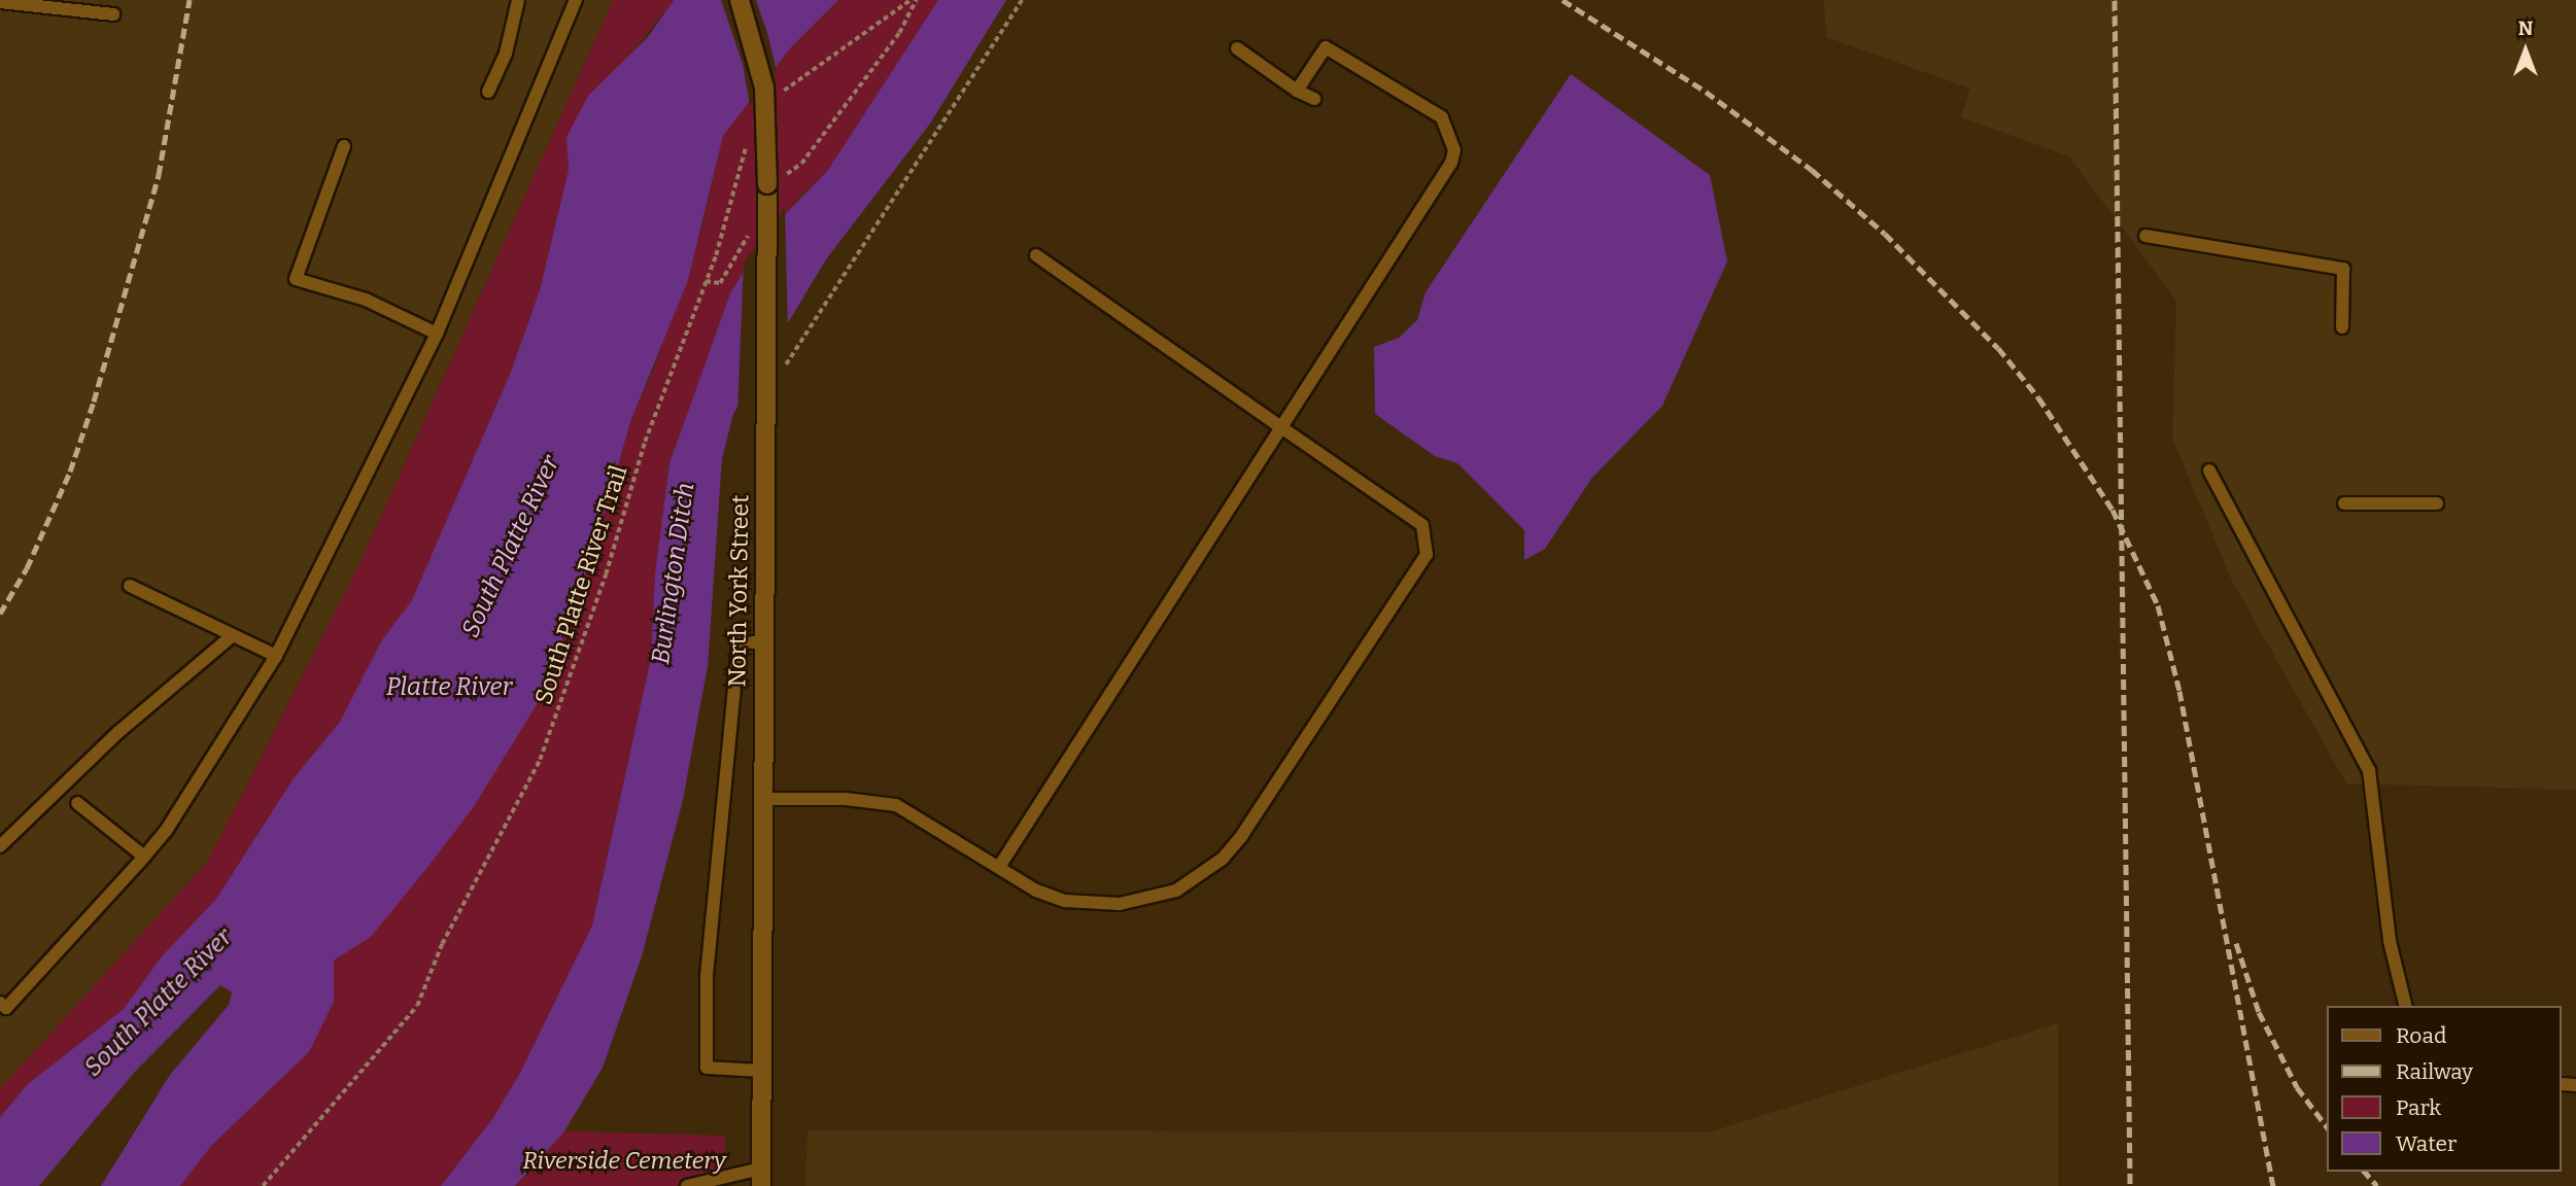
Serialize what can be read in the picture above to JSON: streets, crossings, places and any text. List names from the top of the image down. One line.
{"streets":{"main road":["North York Street"],"path":["South Platte River Trail"]},"water":["South Platte River","Burlington Ditch","Platte River"],"parks":["Riverside Cemetery"],"legend":["Road","Railway","Park","Water"],"north":"top"}
